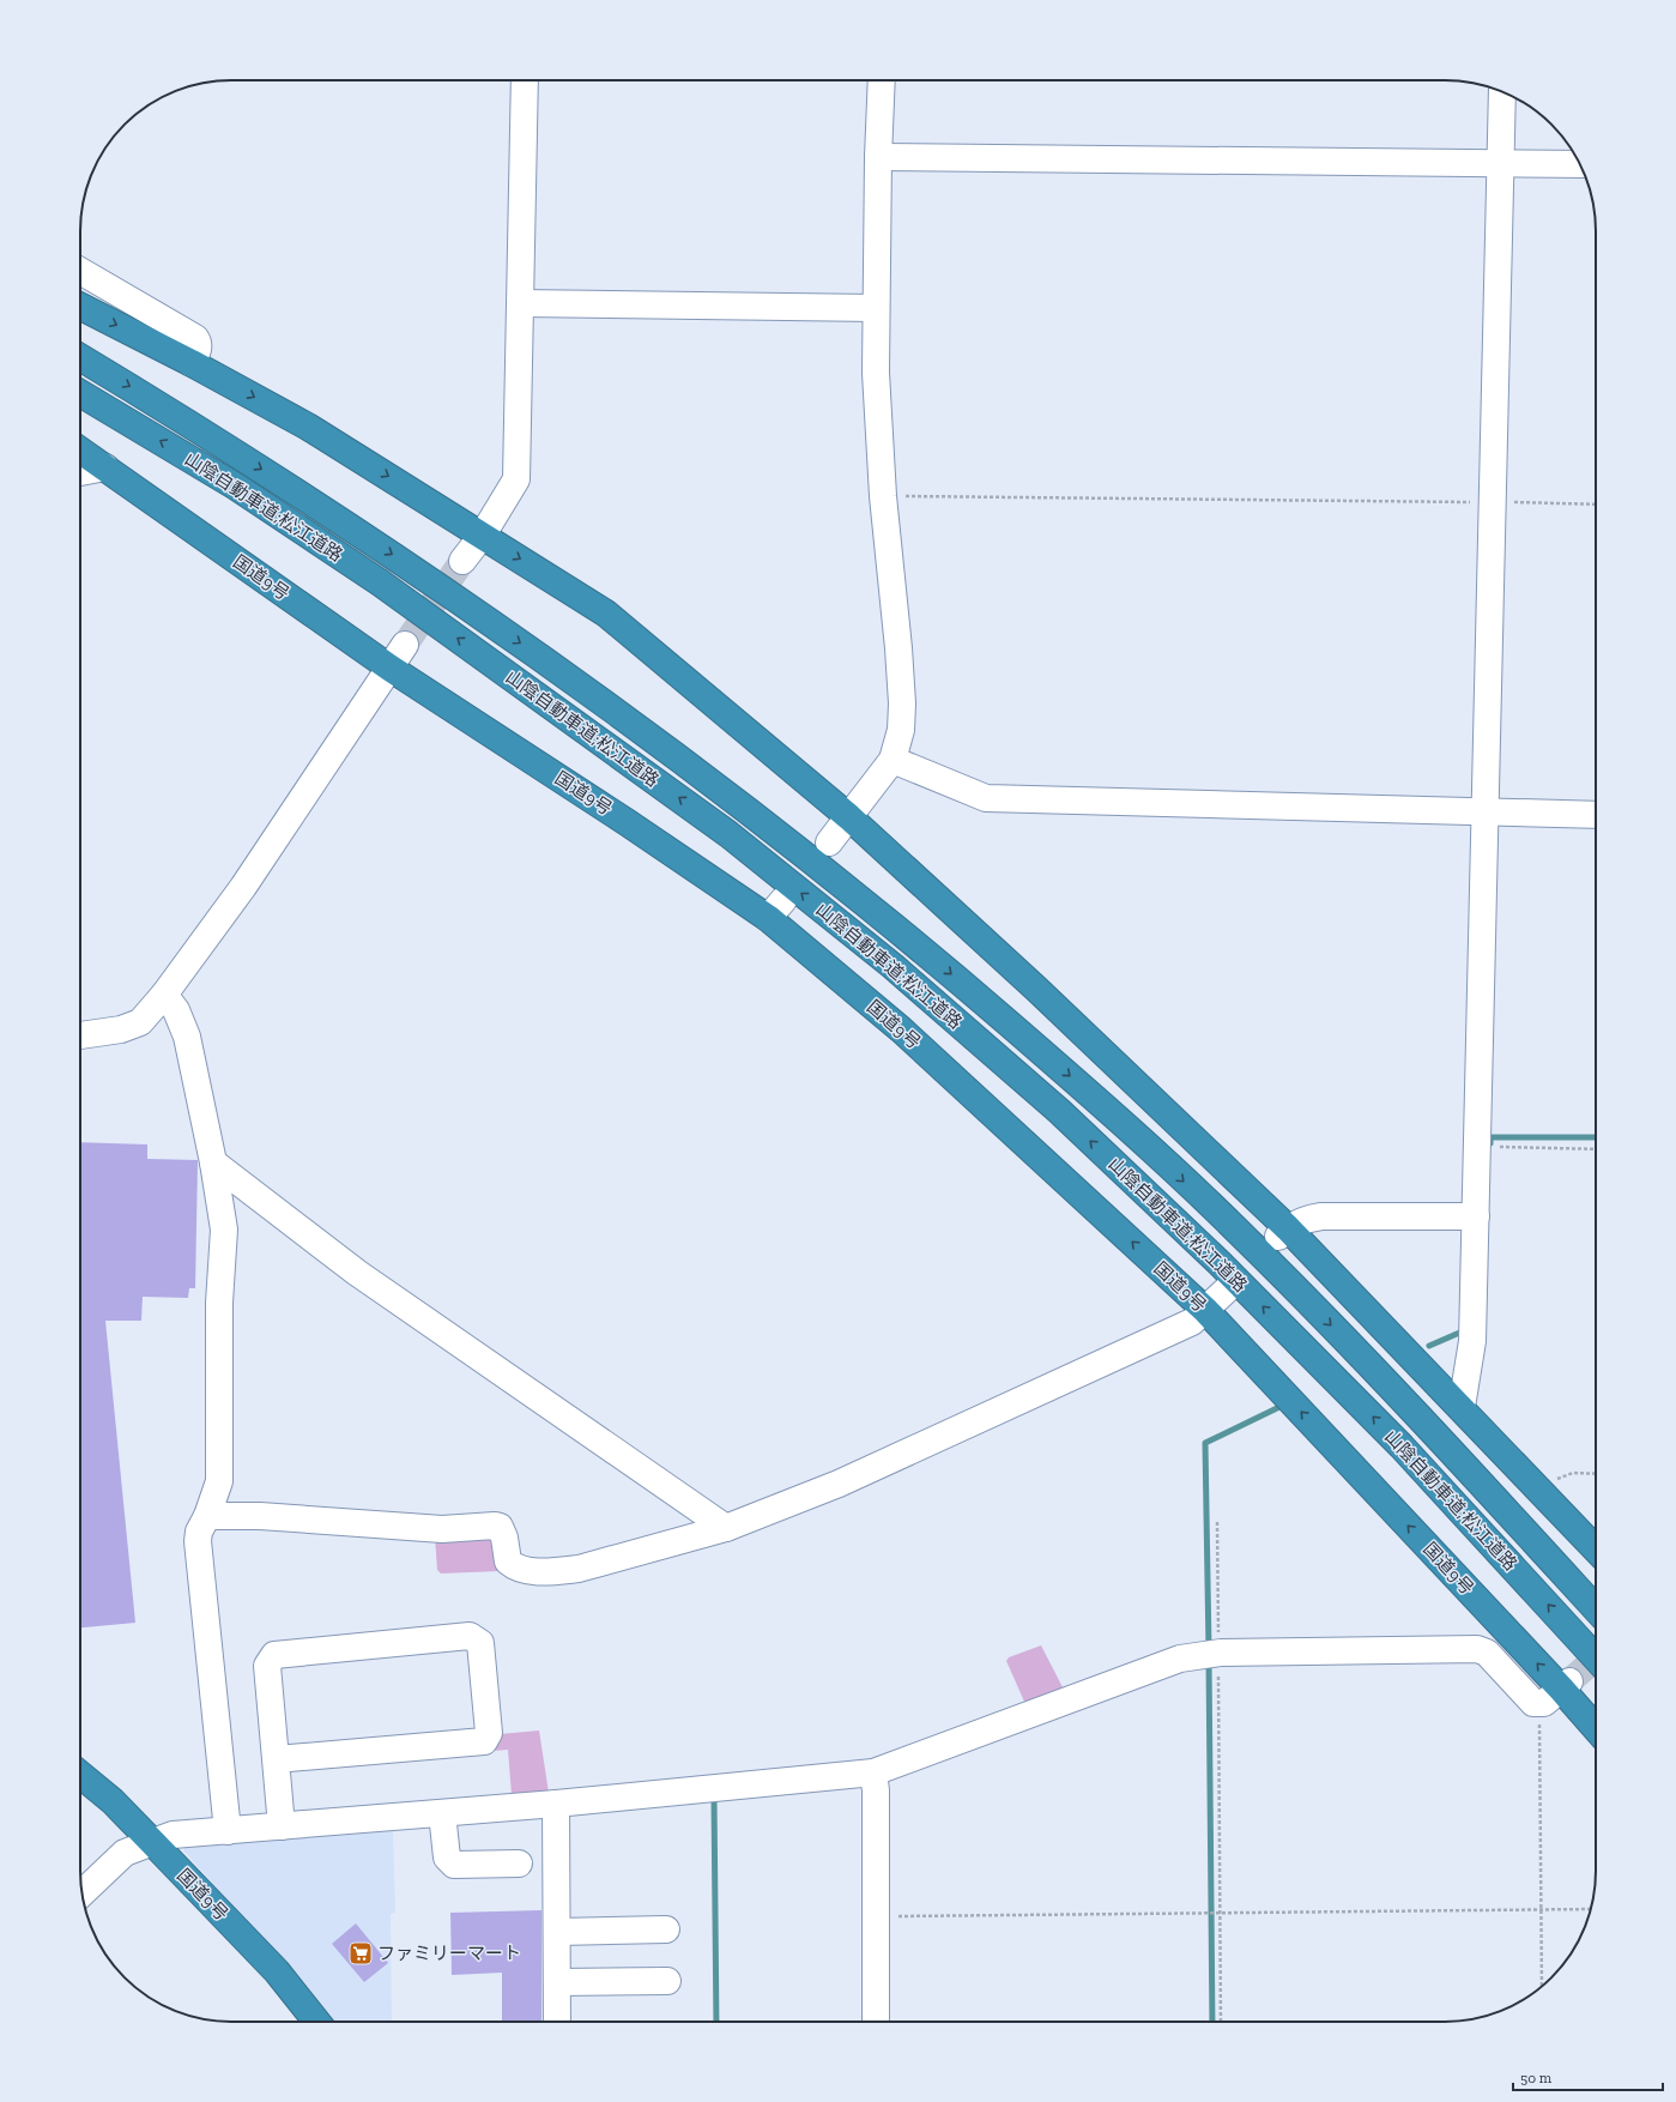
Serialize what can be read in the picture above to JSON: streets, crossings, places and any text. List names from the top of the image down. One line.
{"streets":{"highway":["山陰自動車道;松江道路","国道9号"]},"places":{"supermarket":["ファミリーマート"]},"scale_bar":"50 m"}
